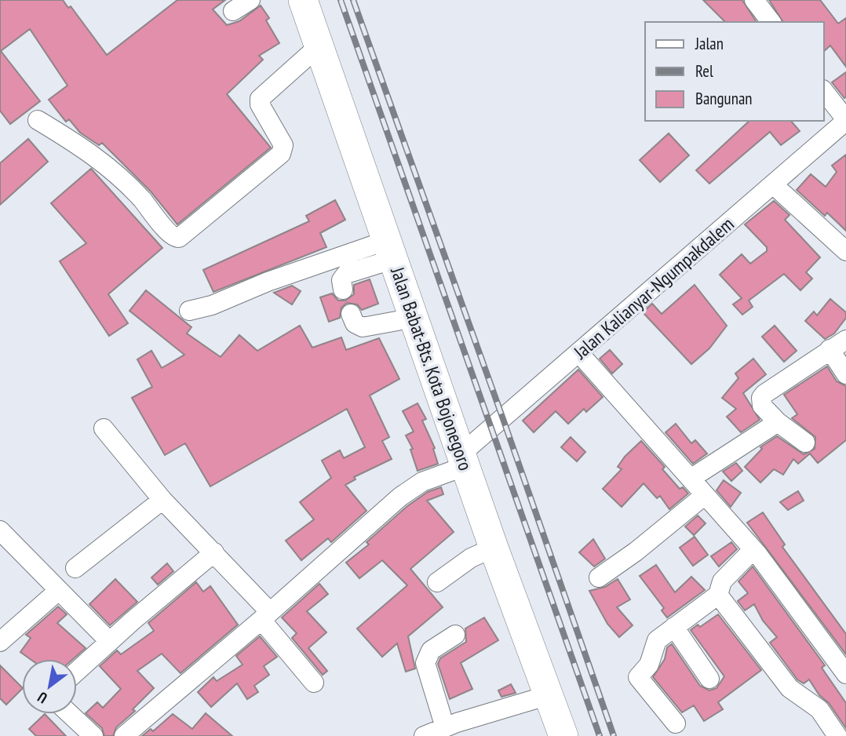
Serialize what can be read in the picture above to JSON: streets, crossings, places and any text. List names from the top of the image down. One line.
{"streets":{"highway":["Jalan Babat-Bts. Kota Bojonegoro"],"street":["Jalan Kalianyar-Ngumpakdalem"]},"crossings":[["Jalan Kalianyar-Ngumpakdalem","Jalan Babat-Bts. Kota Bojonegoro"]],"legend":["Jalan","Rel","Bangunan"],"north":"bottom left"}
